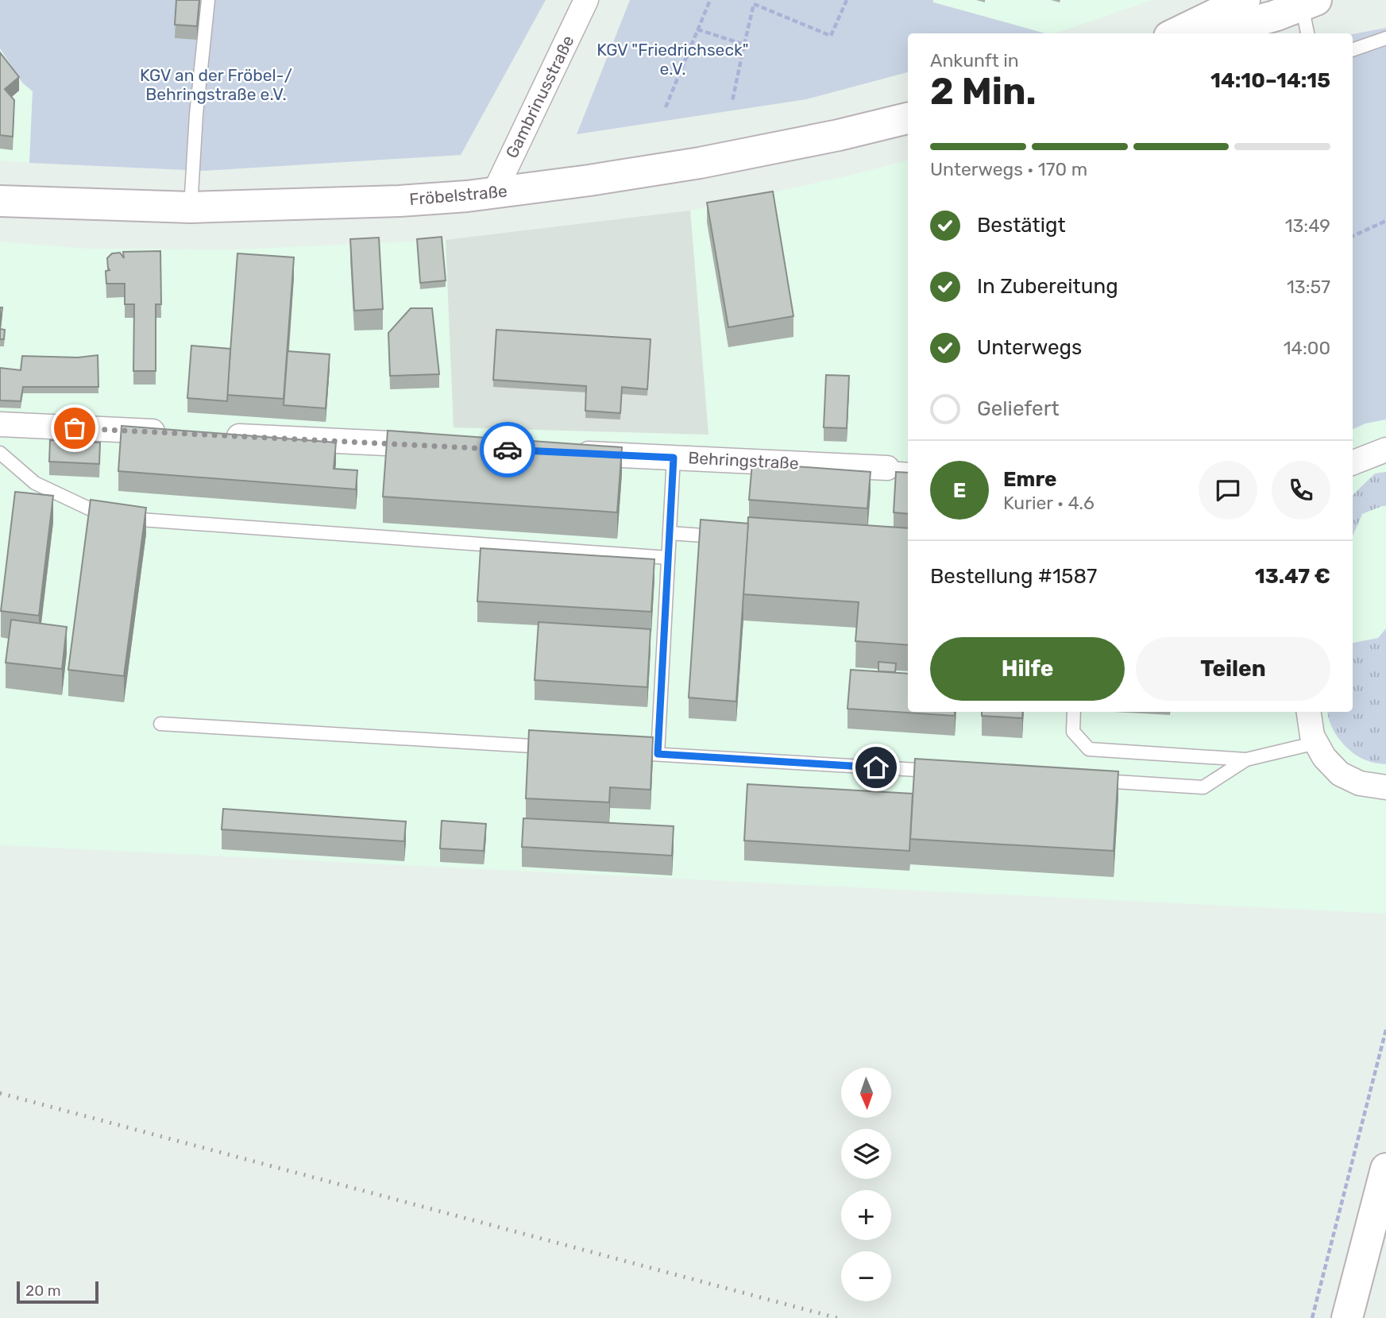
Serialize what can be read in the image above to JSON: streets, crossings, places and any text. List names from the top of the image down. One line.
{"streets":{"main road":["Fröbelstraße"],"street":["Gambrinusstraße","Behringstraße"]},"crossings":[["Gambrinusstraße","Fröbelstraße"]],"parks":["KGV \"Friedrichseck\" e.V.","KGV an der Fröbel-/ Behringstraße e.V."],"scale_bar":"20 m","north":"bottom","page":{"heading":["2 Min.","Ankunft in","14:10–14:15"],"panel":["Emre","Kurier · 4.6","Bestellung #1587","13.47 €"],"bar":"Unterwegs · 170 m","list":[["Bestätigt","13:49"],["In Zubereitung","13:57"],["Unterwegs","14:00"],"Geliefert"],"round":"E","buttons":["Hilfe","Teilen"],"map_buttons":["+","−"],"scale":"20 m"}}
